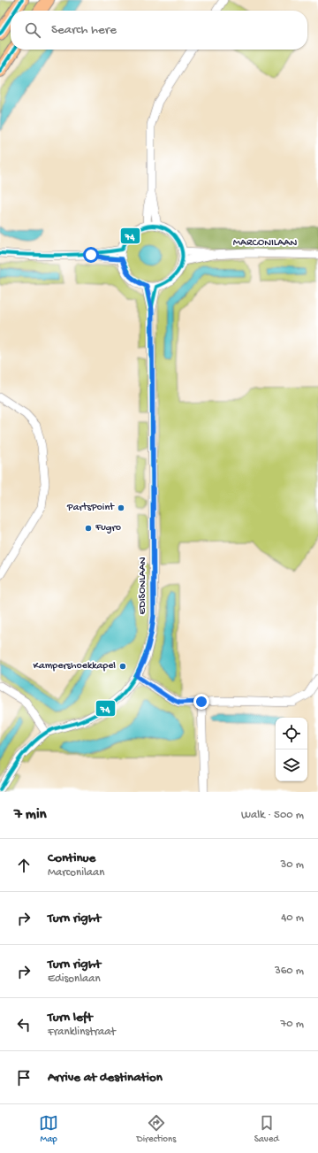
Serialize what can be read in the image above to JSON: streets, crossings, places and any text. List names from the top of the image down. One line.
{"streets":{"street":["MARCONILAAN","EDISONLAAN"]},"crossings":[["MARCONILAAN","EDISONLAAN"]],"places":["PartsPoint","Fugro","Kampershoekkapel"],"lines":["transit line 74"],"page":{"search":"Search here","heading":["7 min","Walk · 500 m"],"list":[["Continue","Marconilaan","30 m"],["Turn right","40 m"],["Turn right","Edisonlaan","360 m"],["Turn left","Franklinstraat","70 m"],"Arrive at destination"],"nav":["Map","Directions","Saved"]}}
